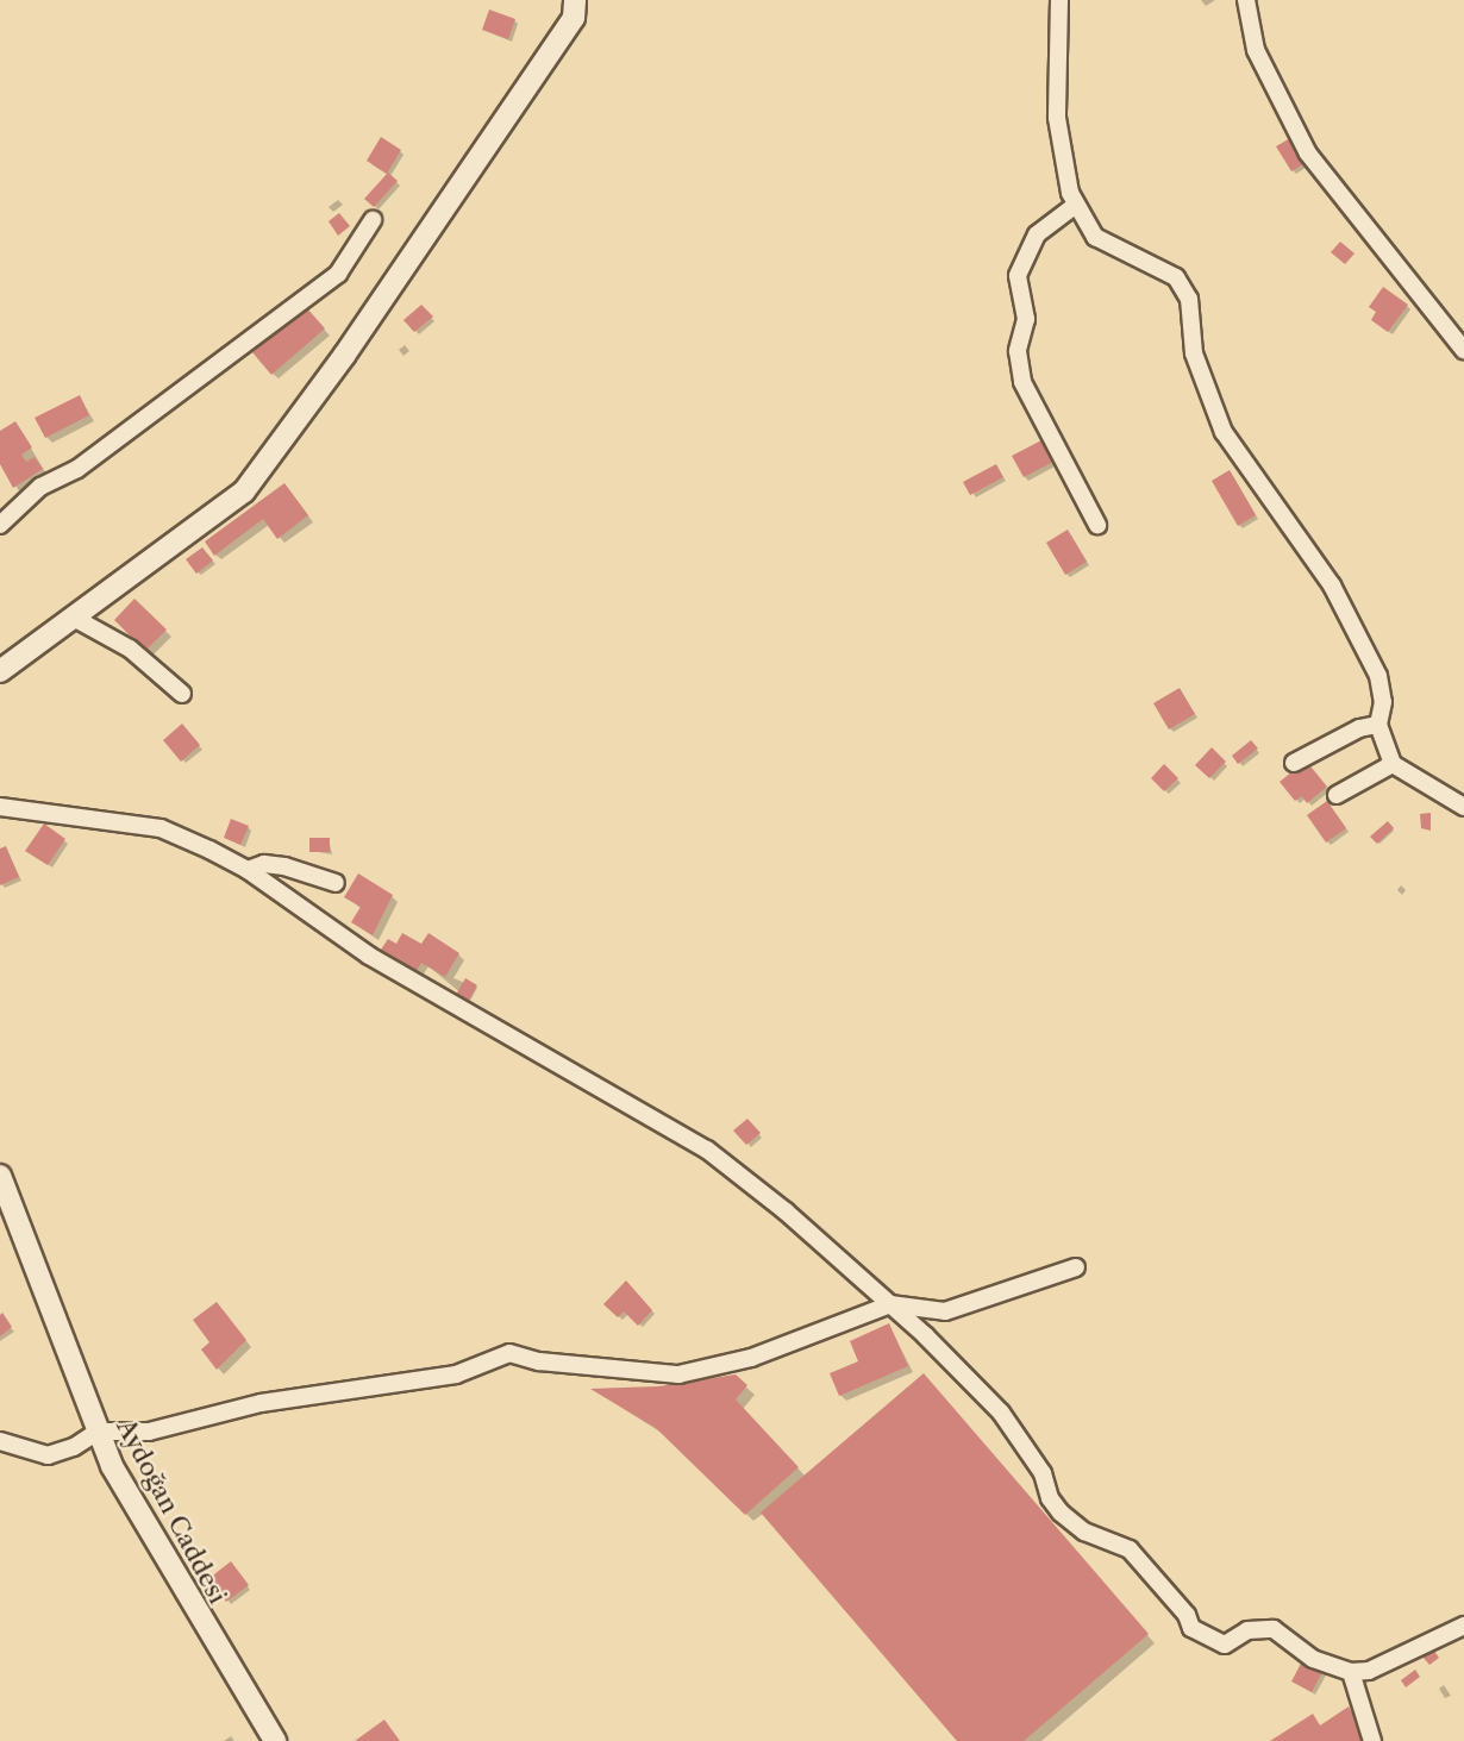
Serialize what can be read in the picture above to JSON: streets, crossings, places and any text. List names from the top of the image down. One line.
{"streets":{"street":["Aydoğan Caddesi"]}}
